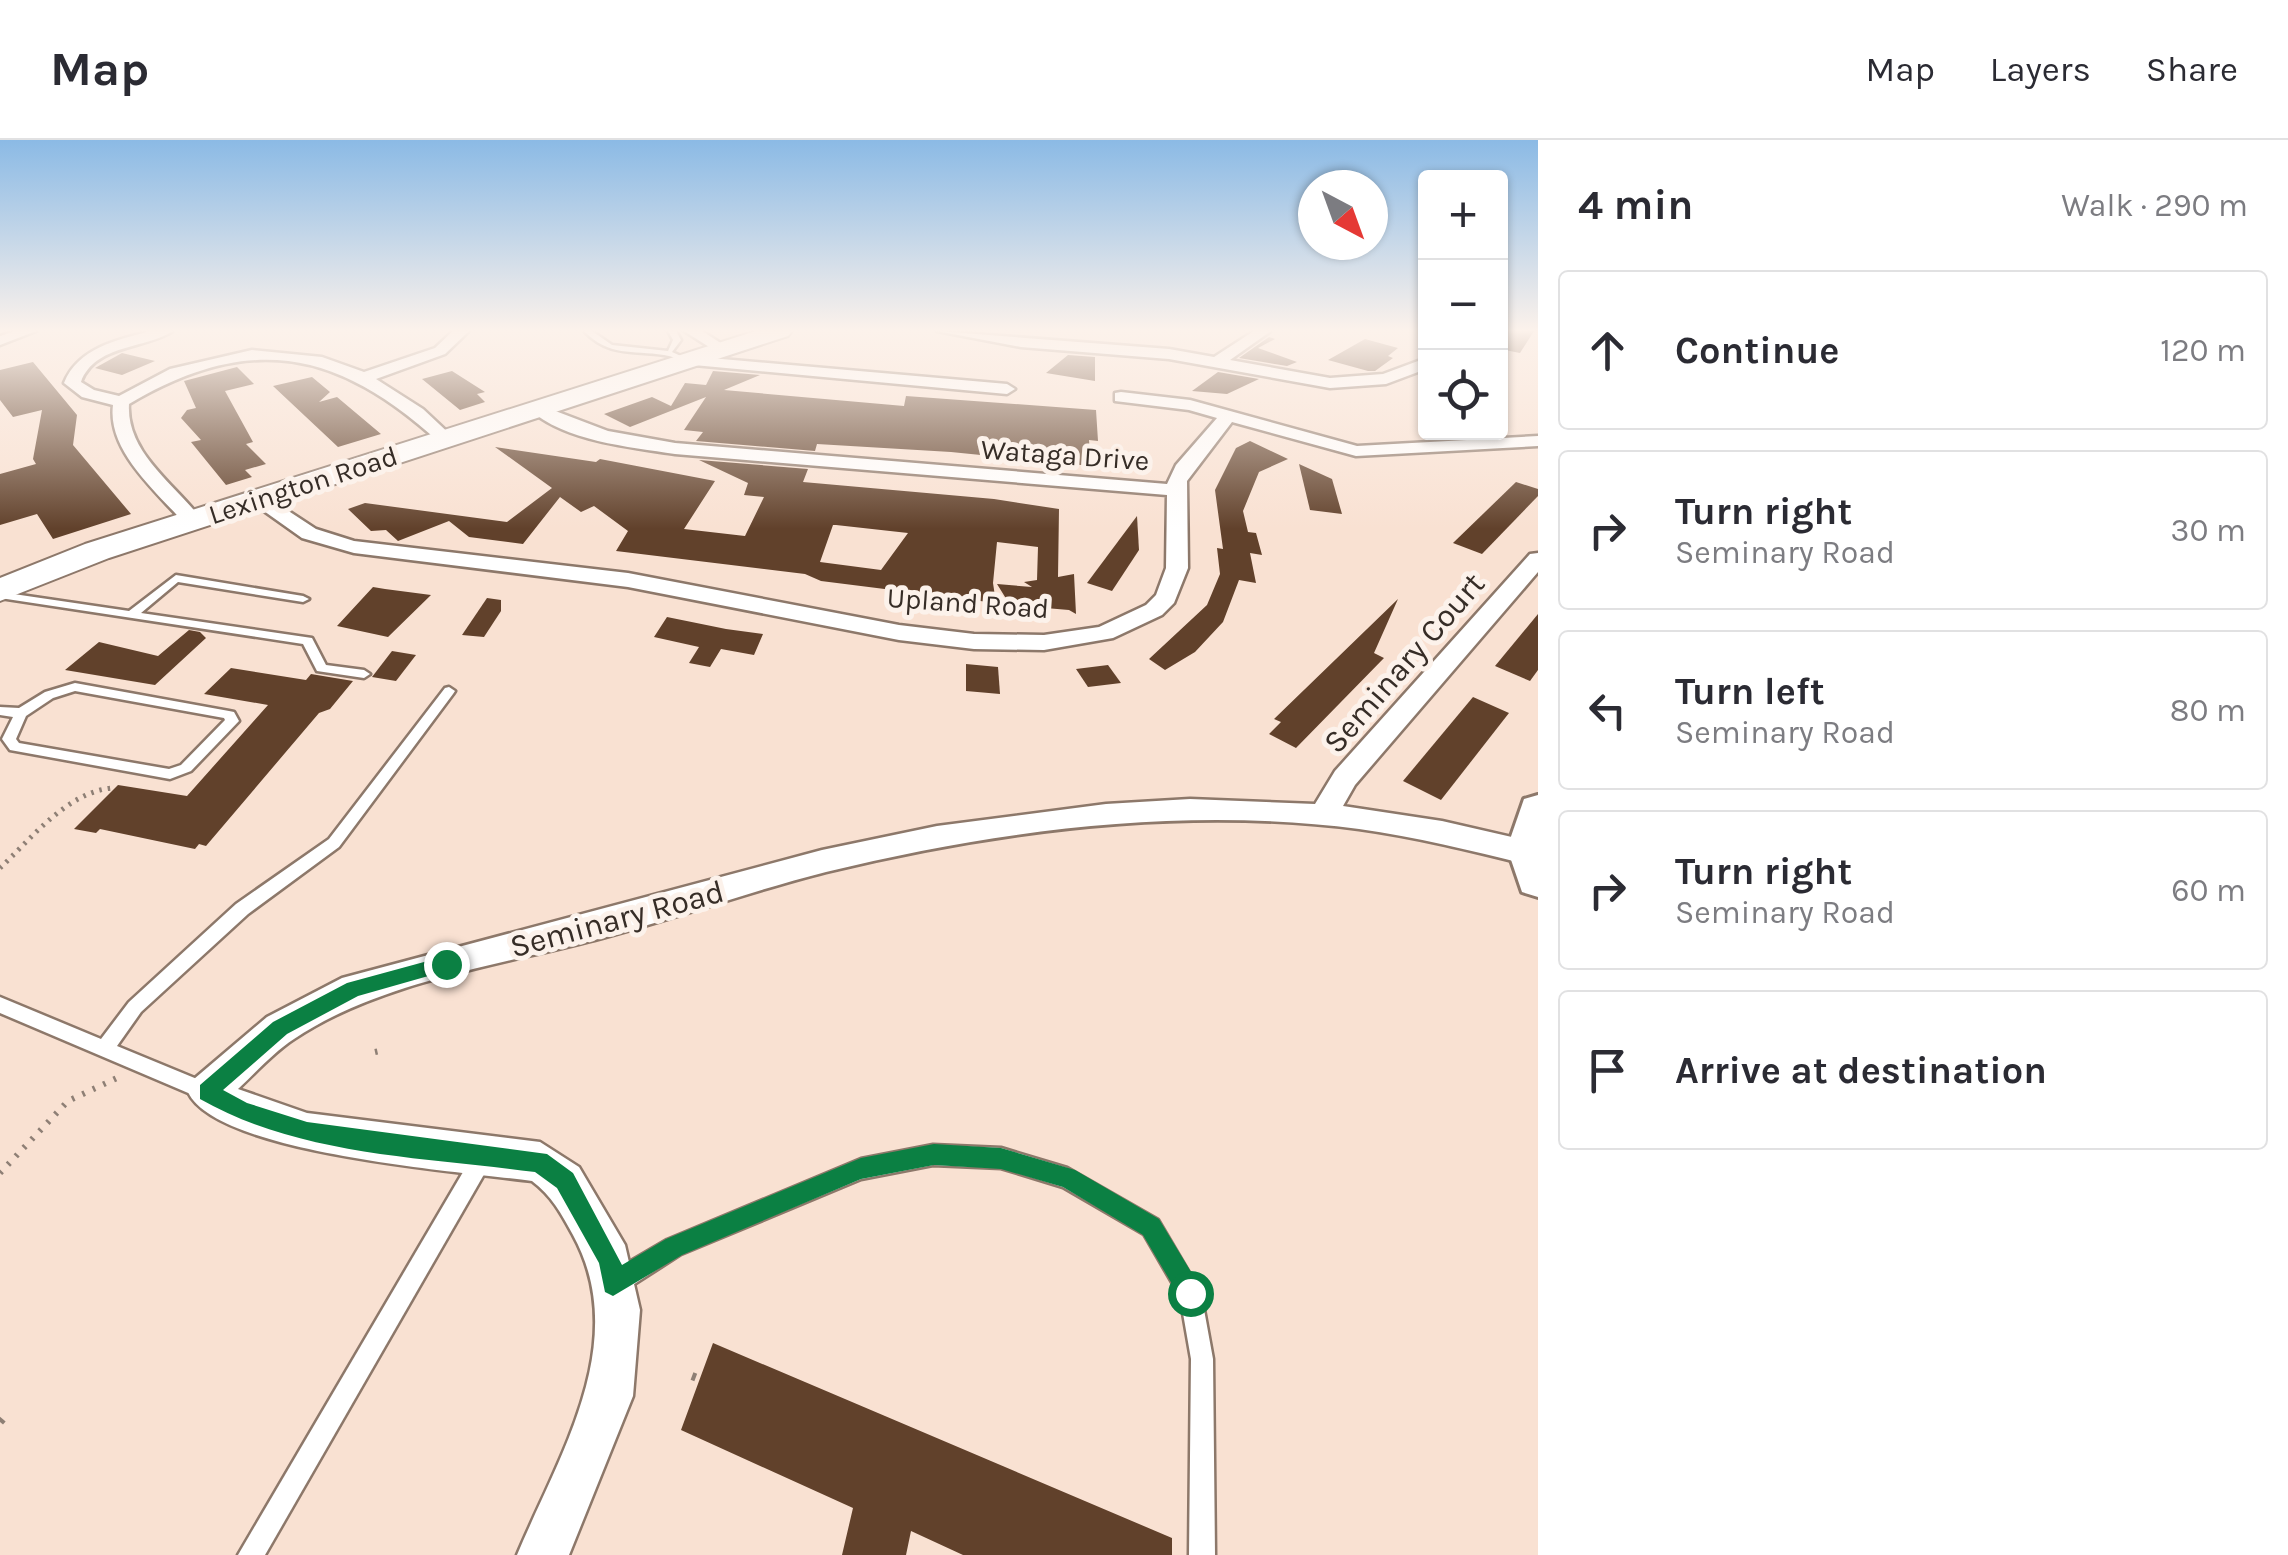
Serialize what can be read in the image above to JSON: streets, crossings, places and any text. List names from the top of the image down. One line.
{"streets":{"main road":["Lexington Road"],"street":["Wataga Drive","Upland Road","Seminary Court","Seminary Road"]},"crossings":[["Wataga Drive","Lexington Road"],["Wataga Drive","Upland Road"],["Lexington Road","Upland Road"],["Seminary Court","Seminary Road"]],"north":"bottom right","page":{"header":"Map","nav":["Map","Layers","Share"],"heading":["4 min","Walk · 290 m"],"map_buttons":["+","−"],"list":[["Continue","120 m"],["Turn right","Seminary Road","30 m"],["Turn left","Seminary Road","80 m"],["Turn right","Seminary Road","60 m"],"Arrive at destination"]}}
